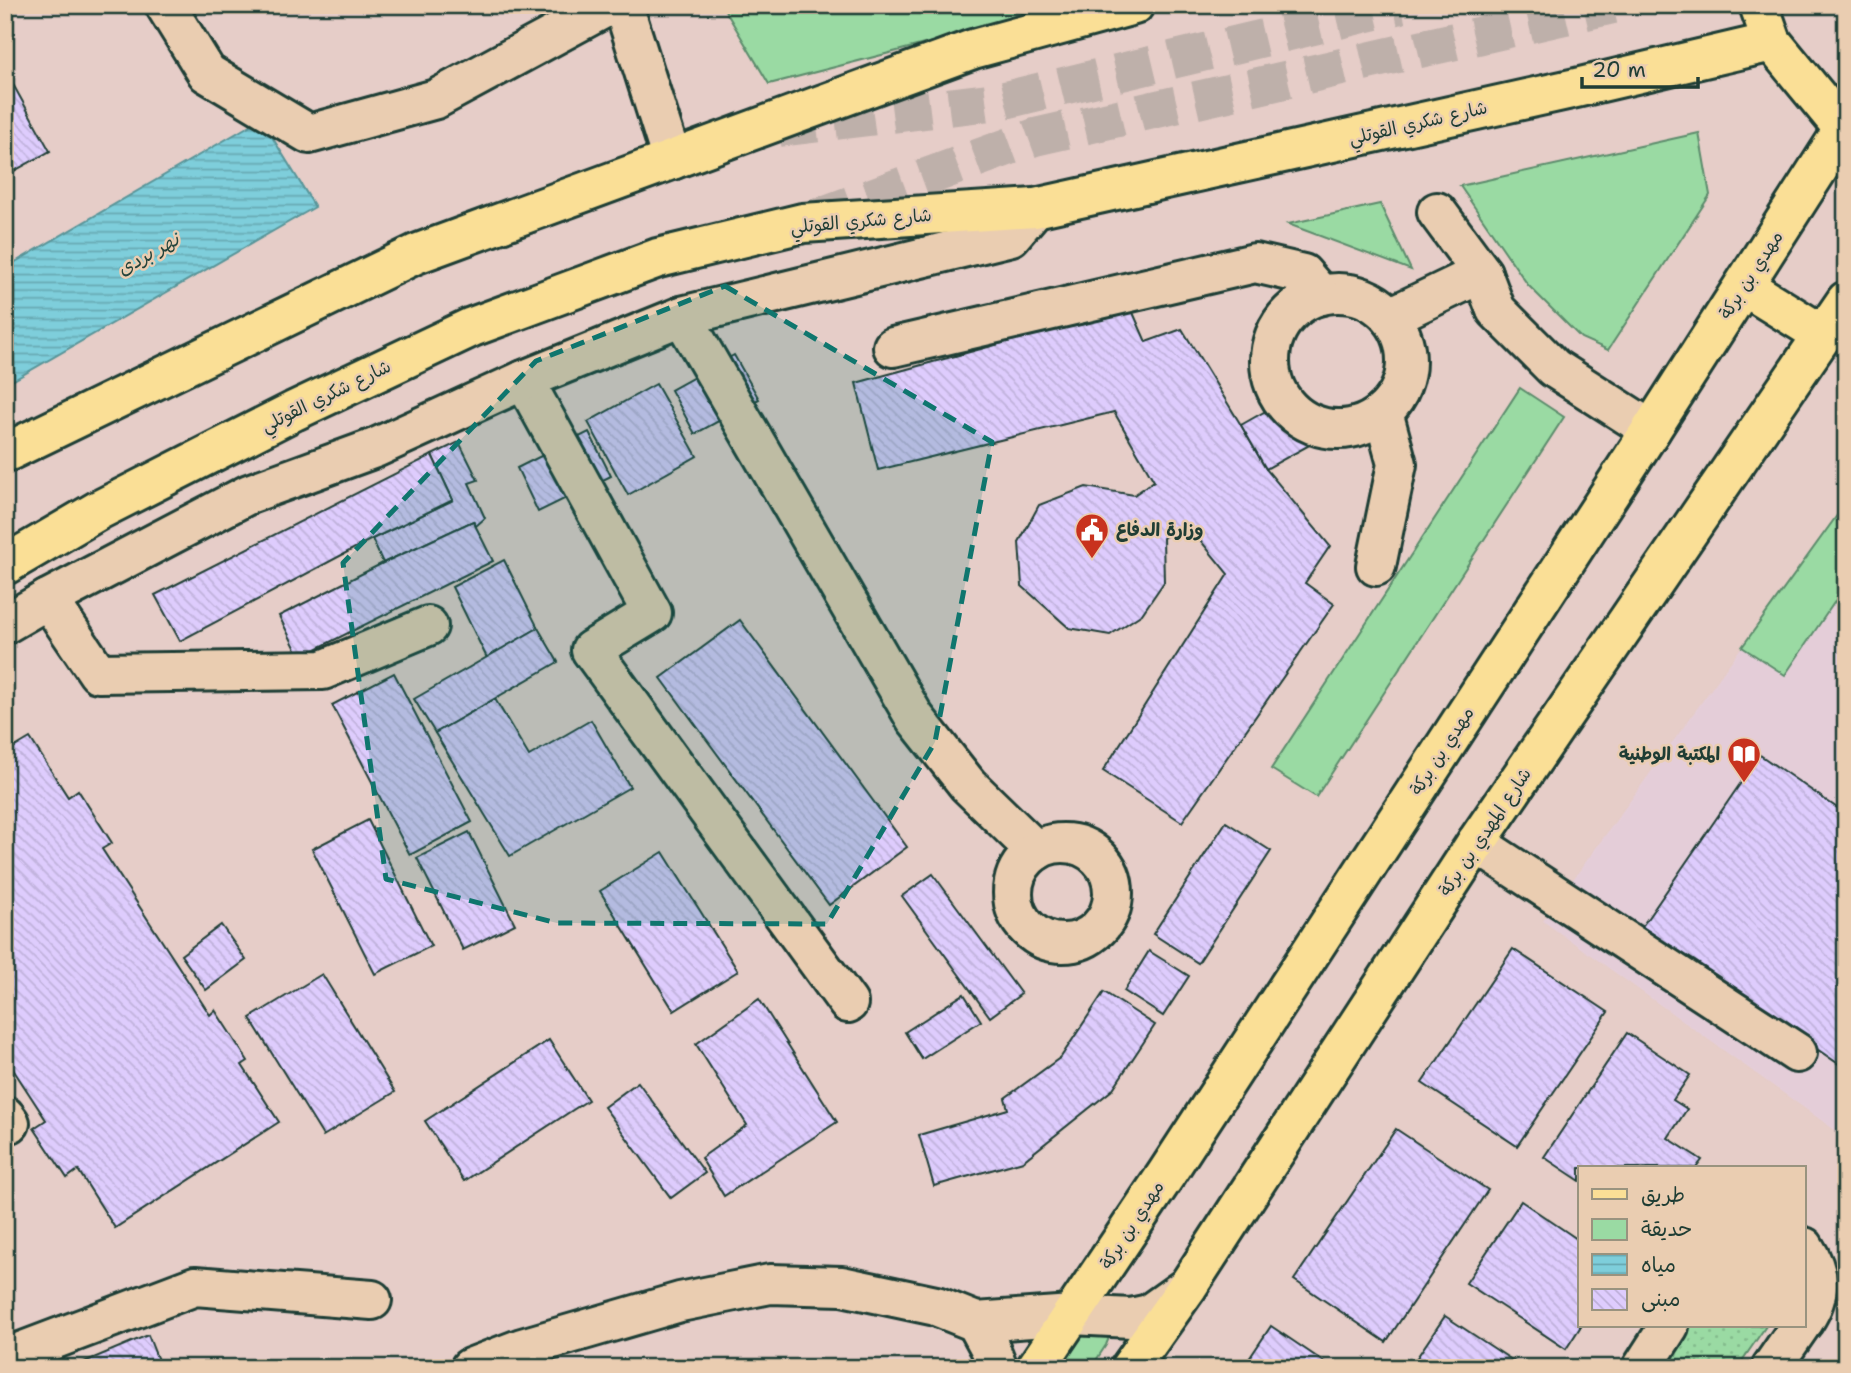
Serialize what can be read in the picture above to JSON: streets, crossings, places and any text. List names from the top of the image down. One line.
{"streets":{"main road":["شارع شكري القوتلي","مهدي بن بركة","شارع المهدي بن بركة"]},"water":["نهر بردى"],"places":{"public building":["وزارة الدفاع"],"library":["المكتبة الوطنية"]},"legend":["طريق","حديقة","مياه","مبنى"],"scale_bar":"20 m"}
